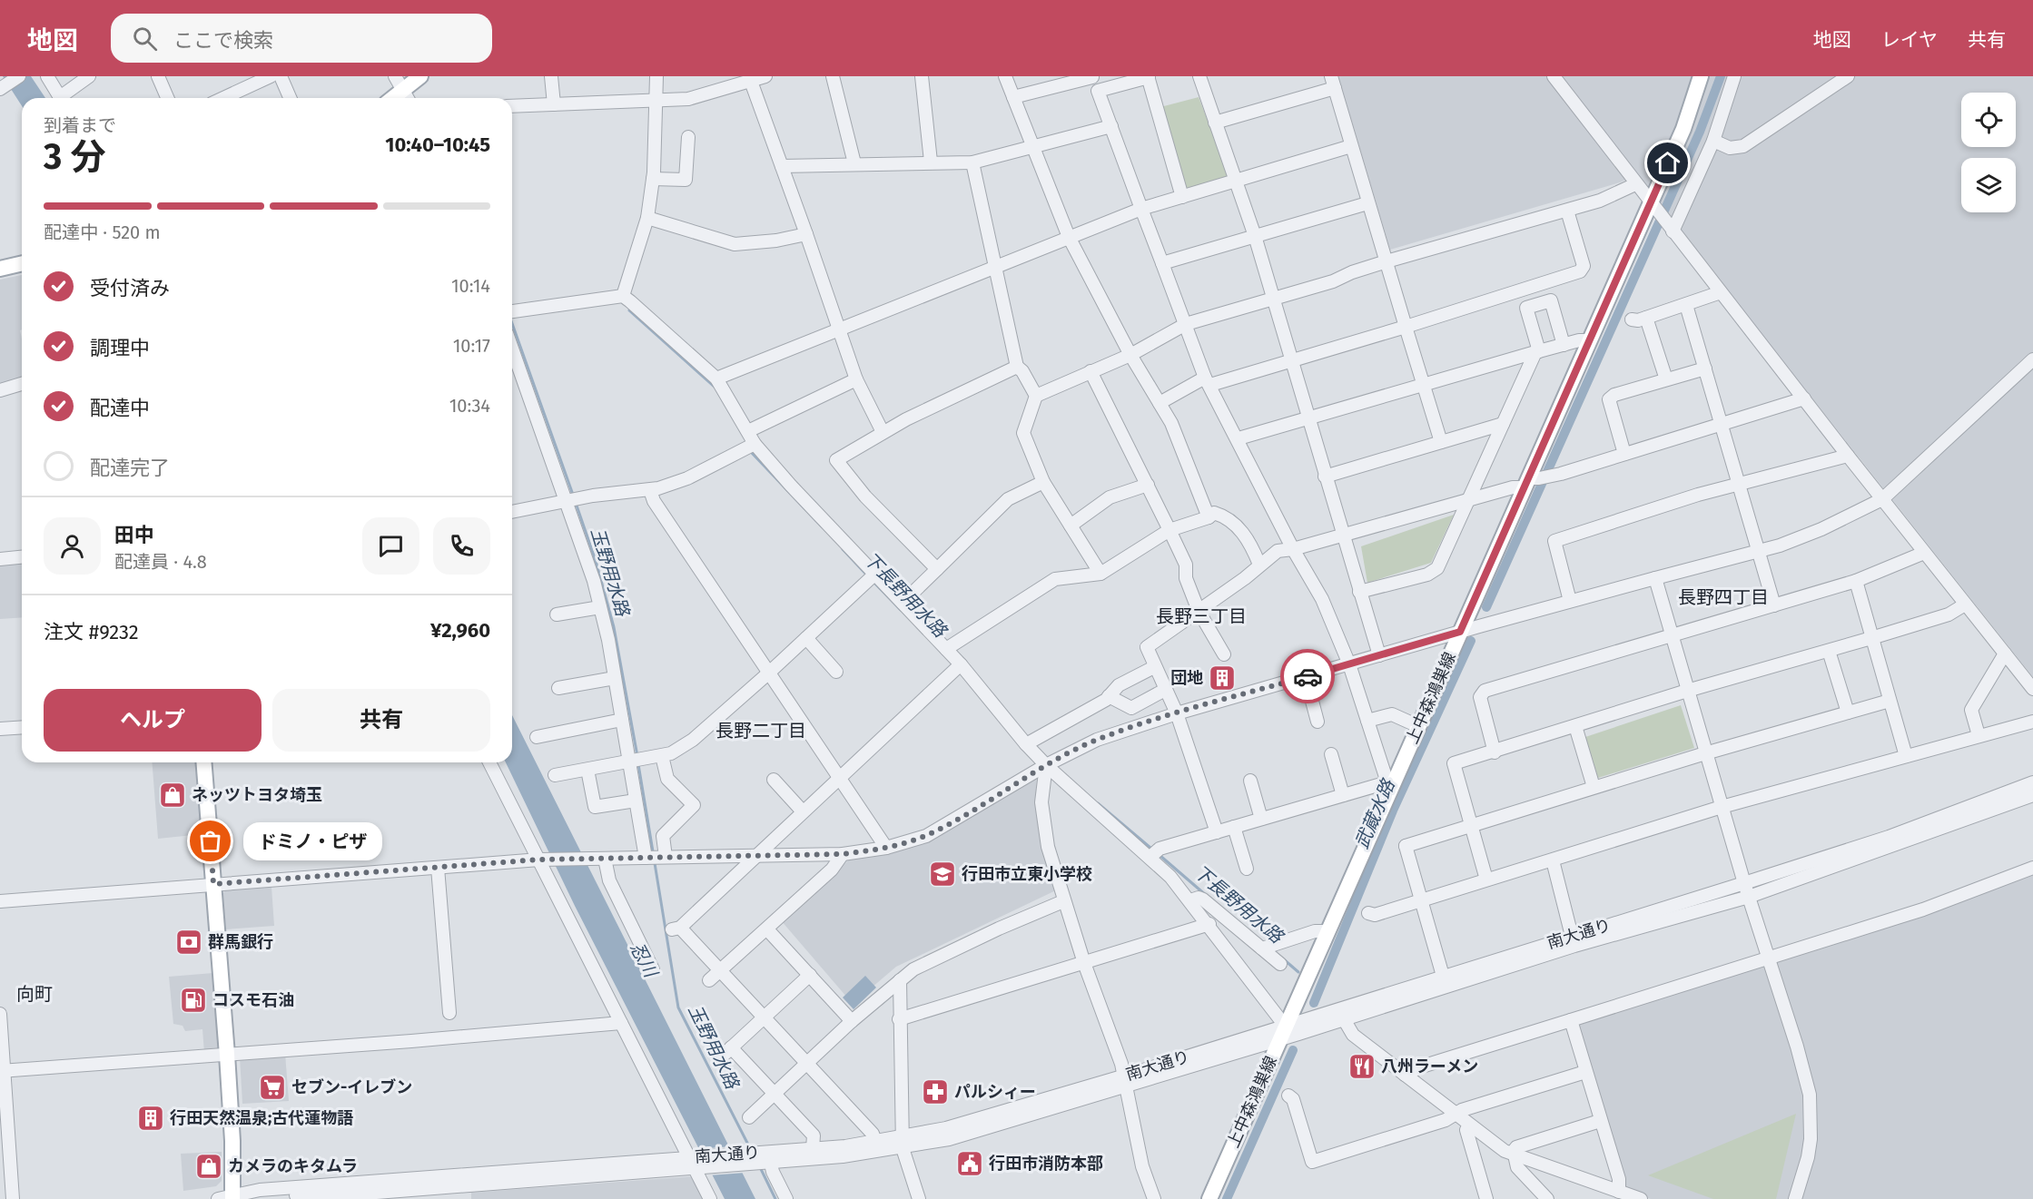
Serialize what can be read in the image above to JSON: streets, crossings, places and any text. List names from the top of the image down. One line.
{"streets":{"main road":["上中森鴻巣線"],"street":["南大通り"]},"crossings":[["上中森鴻巣線","南大通り"]],"districts":["長野四丁目","長野三丁目","長野二丁目","向町"],"water":["玉野用水路","下長野用水路","武蔵水路","忍川"],"places":{"building":["団地","行田天然温泉;古代蓮物語"],"shop":["ネッツトヨタ埼玉","カメラのキタムラ"],"other":["ドミノ・ピザ"],"school or university":["行田市立東小学校"],"bank":["群馬銀行"],"fuel station":["コスモ石油"],"restaurant":["八州ラーメン"],"supermarket":["セブン-イレブン"],"pharmacy":["パルシィー"],"public building":["行田市消防本部"]},"page":{"header":"地図","search":"ここで検索","nav":["地図","レイヤ","共有"],"heading":["3 分","到着まで","10:40–10:45"],"panel":["田中","配達員 · 4.8","注文 #9232","¥2,960"],"bar":"配達中 · 520 m","list":[["受付済み","10:14"],["調理中","10:17"],["配達中","10:34"],"配達完了"],"buttons":["ヘルプ","共有"],"bubble":"ドミノ・ピザ"}}
